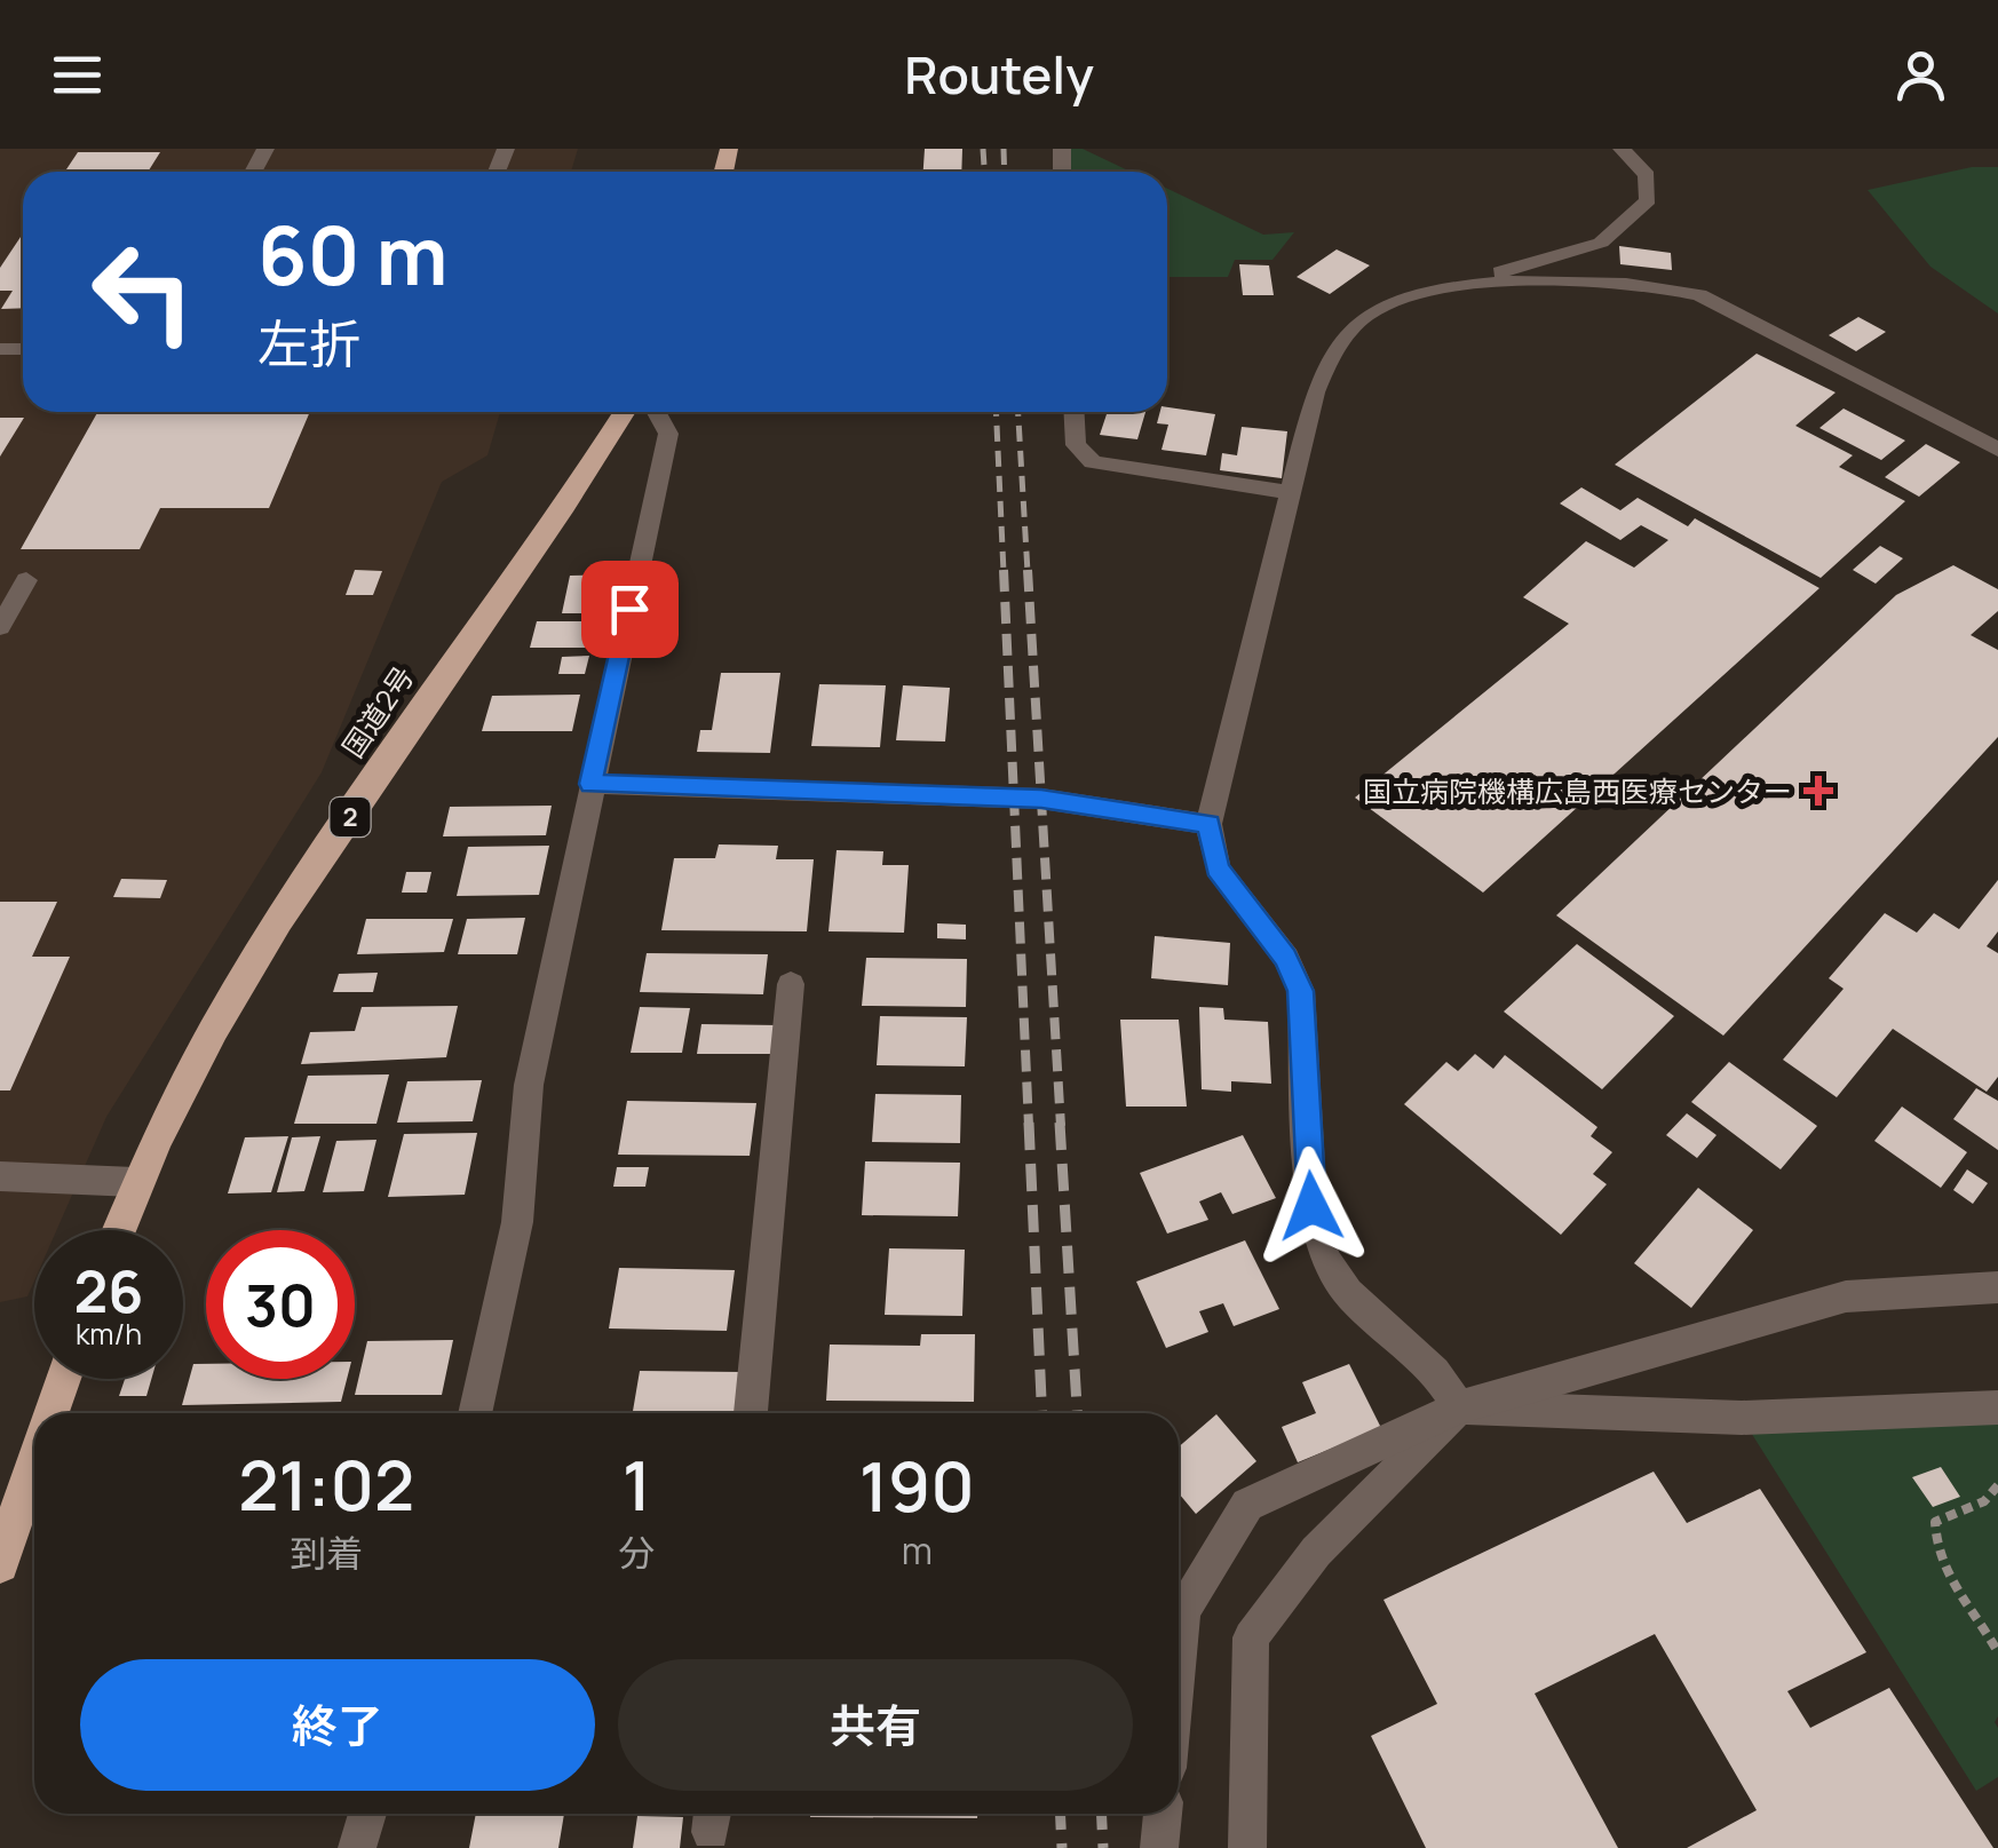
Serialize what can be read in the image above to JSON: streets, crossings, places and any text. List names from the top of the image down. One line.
{"streets":{"highway":["国道2号","2"]},"places":{"health":["国立病院機構広島西医療センター"]},"page":{"header":"Routely","turn":["60 m","左折"],"speed":"26 km/h","limit":"30","eta":["21:02","到着","1","分","190","m"],"buttons":["終了","共有"]}}
